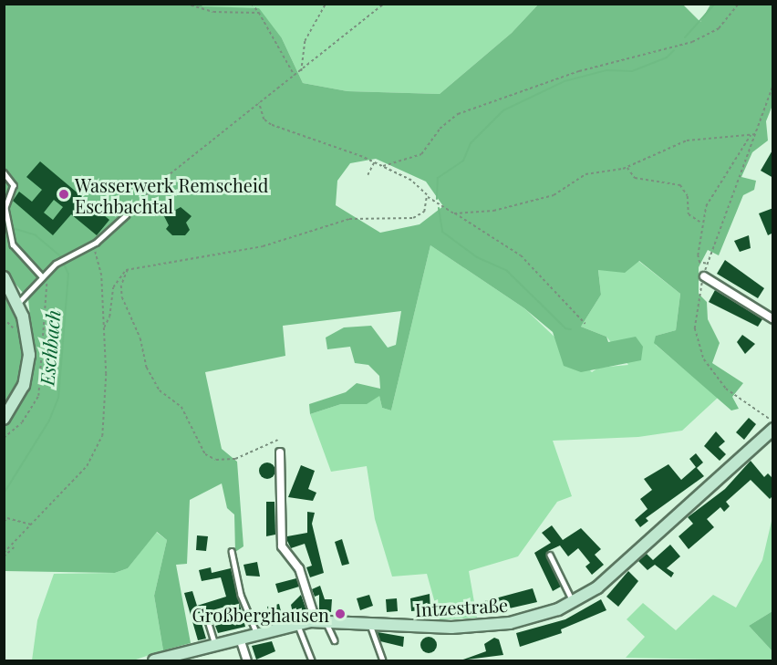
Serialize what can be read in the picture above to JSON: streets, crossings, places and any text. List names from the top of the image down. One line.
{"streets":{"main road":["Intzestraße"]},"water":["Eschbach"],"places":["Wasserwerk Remscheid Eschbachtal","Großberghausen"]}
